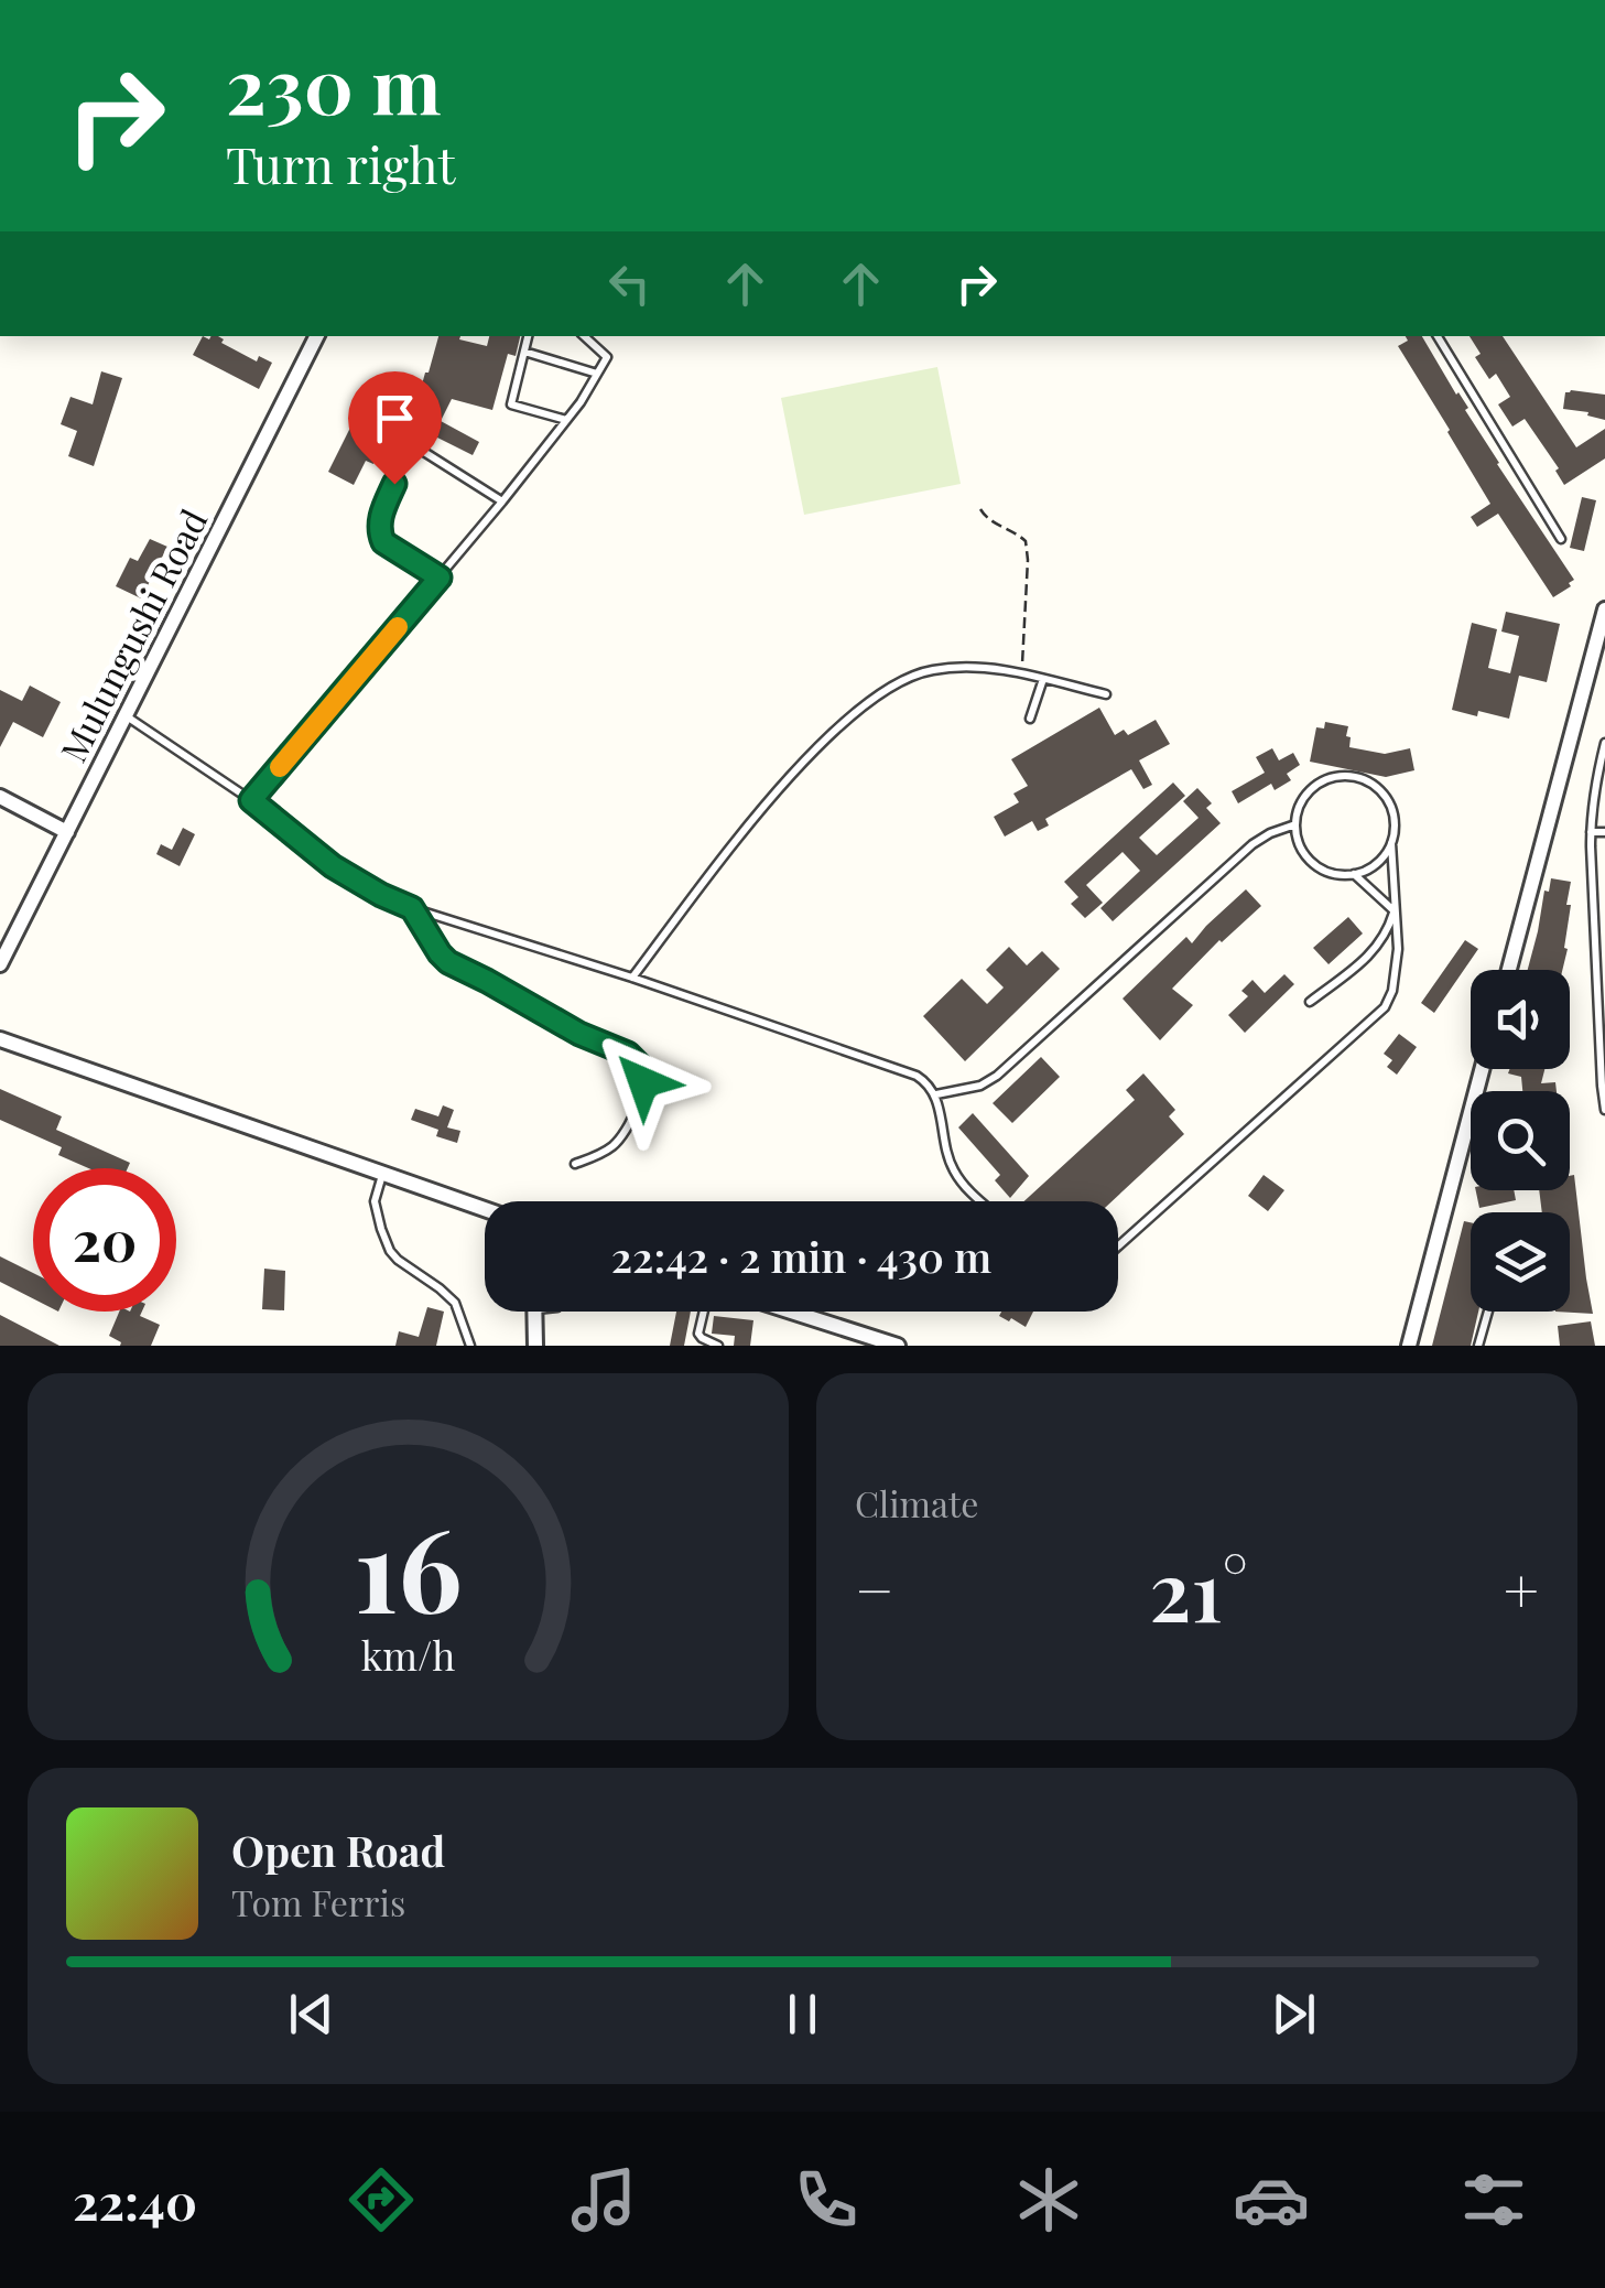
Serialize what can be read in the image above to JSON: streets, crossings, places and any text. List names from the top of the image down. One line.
{"streets":{"street":["Mulungushi Road"]},"page":{"turn":["230 m","Turn right"],"limit":"20","trip":"22:42 · 2 min · 430 m","tile":"Climate","heat":["−","21°","+"],"song":["Open Road","Tom Ferris"],"tabs":"22:40","gauge":["16","km/h"]}}
